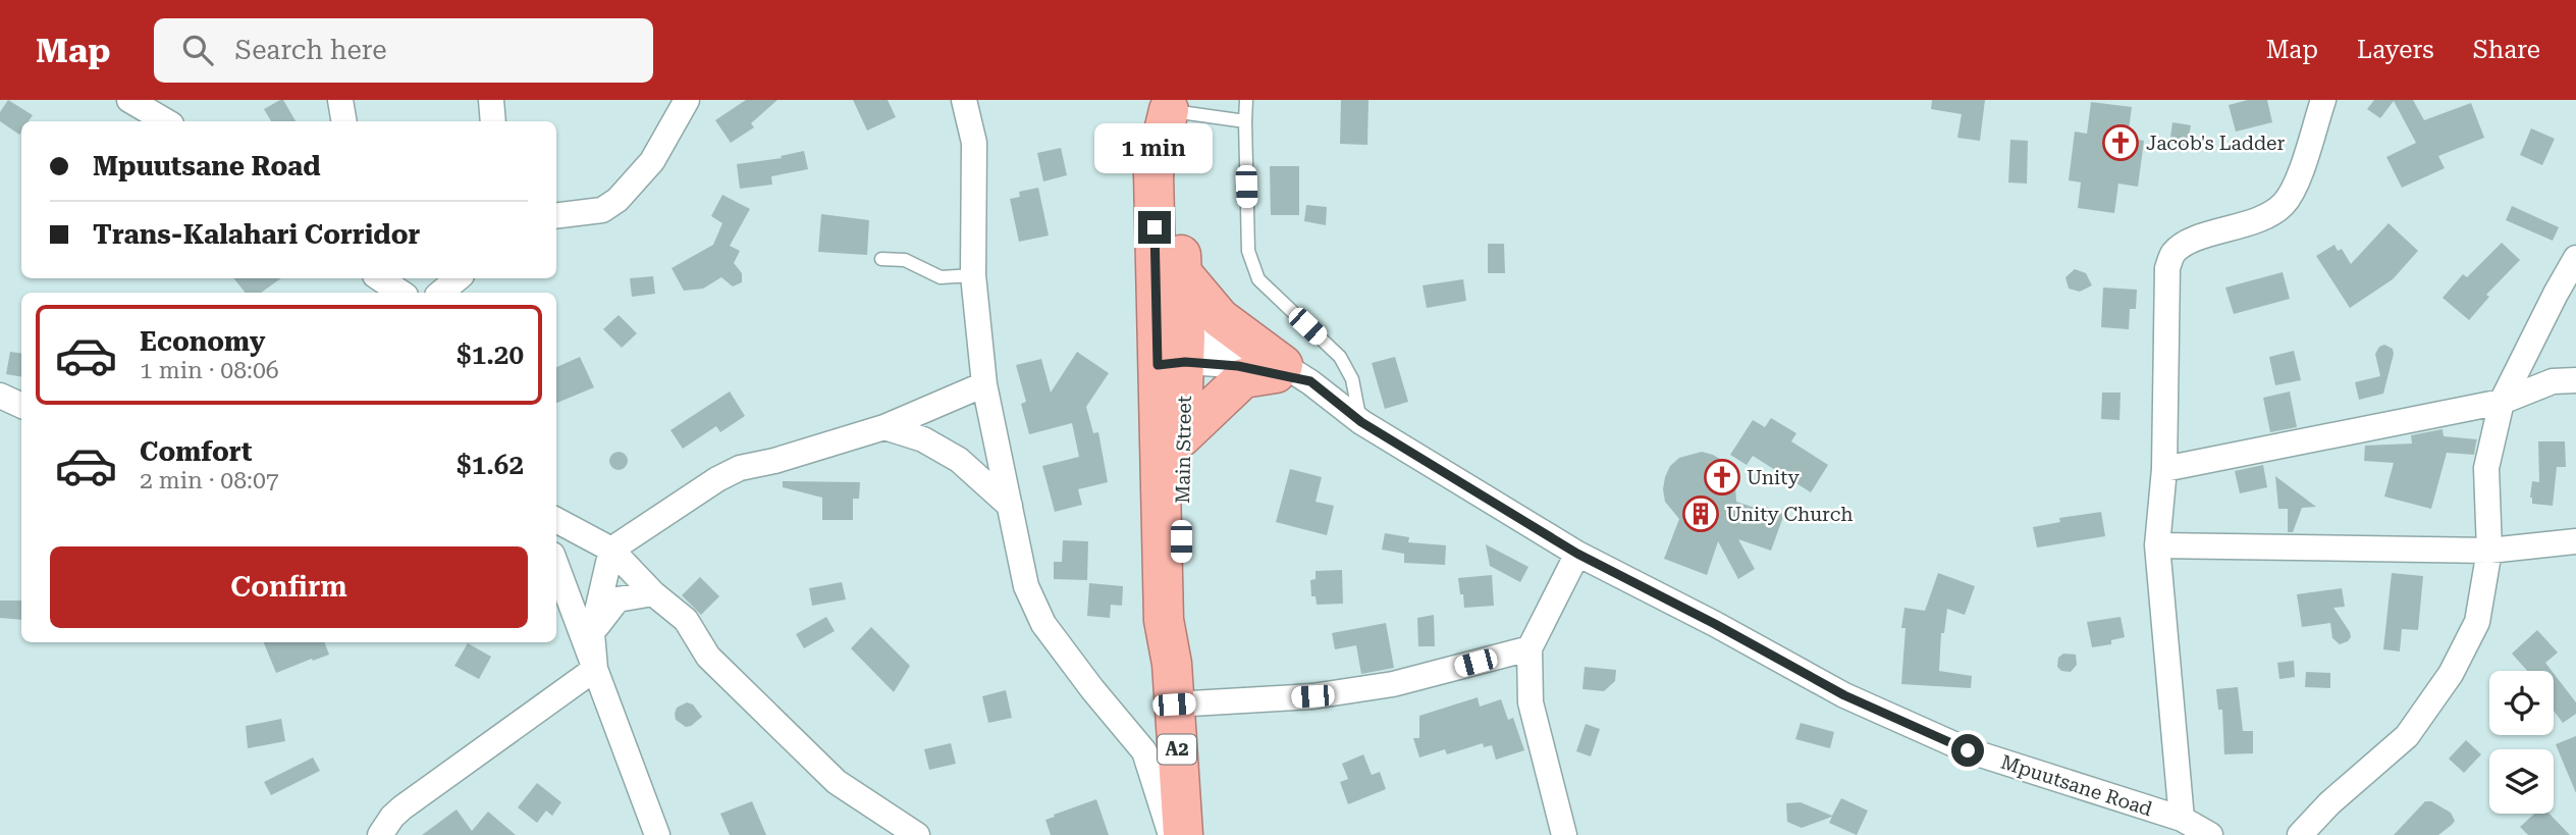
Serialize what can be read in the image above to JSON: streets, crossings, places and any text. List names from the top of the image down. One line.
{"streets":{"highway":["Main Street","A2"],"street":["Mpuutsane Road"]},"crossings":[["Main Street","A2"],["Main Street","Mpuutsane Road"],["A2","Mpuutsane Road"]],"places":{"church":["Jacob's Ladder","Unity"],"building":["Unity Church"]},"page":{"header":"Map","search":"Search here","nav":["Map","Layers","Share"],"banner":["Mpuutsane Road","Trans-Kalahari Corridor"],"bubble":"1 min","list":[{"name":"Economy","note":"1 min · 08:06","value":"$1.20"},{"name":"Comfort","note":"2 min · 08:07","value":"$1.62"}],"buttons":"Confirm"}}
